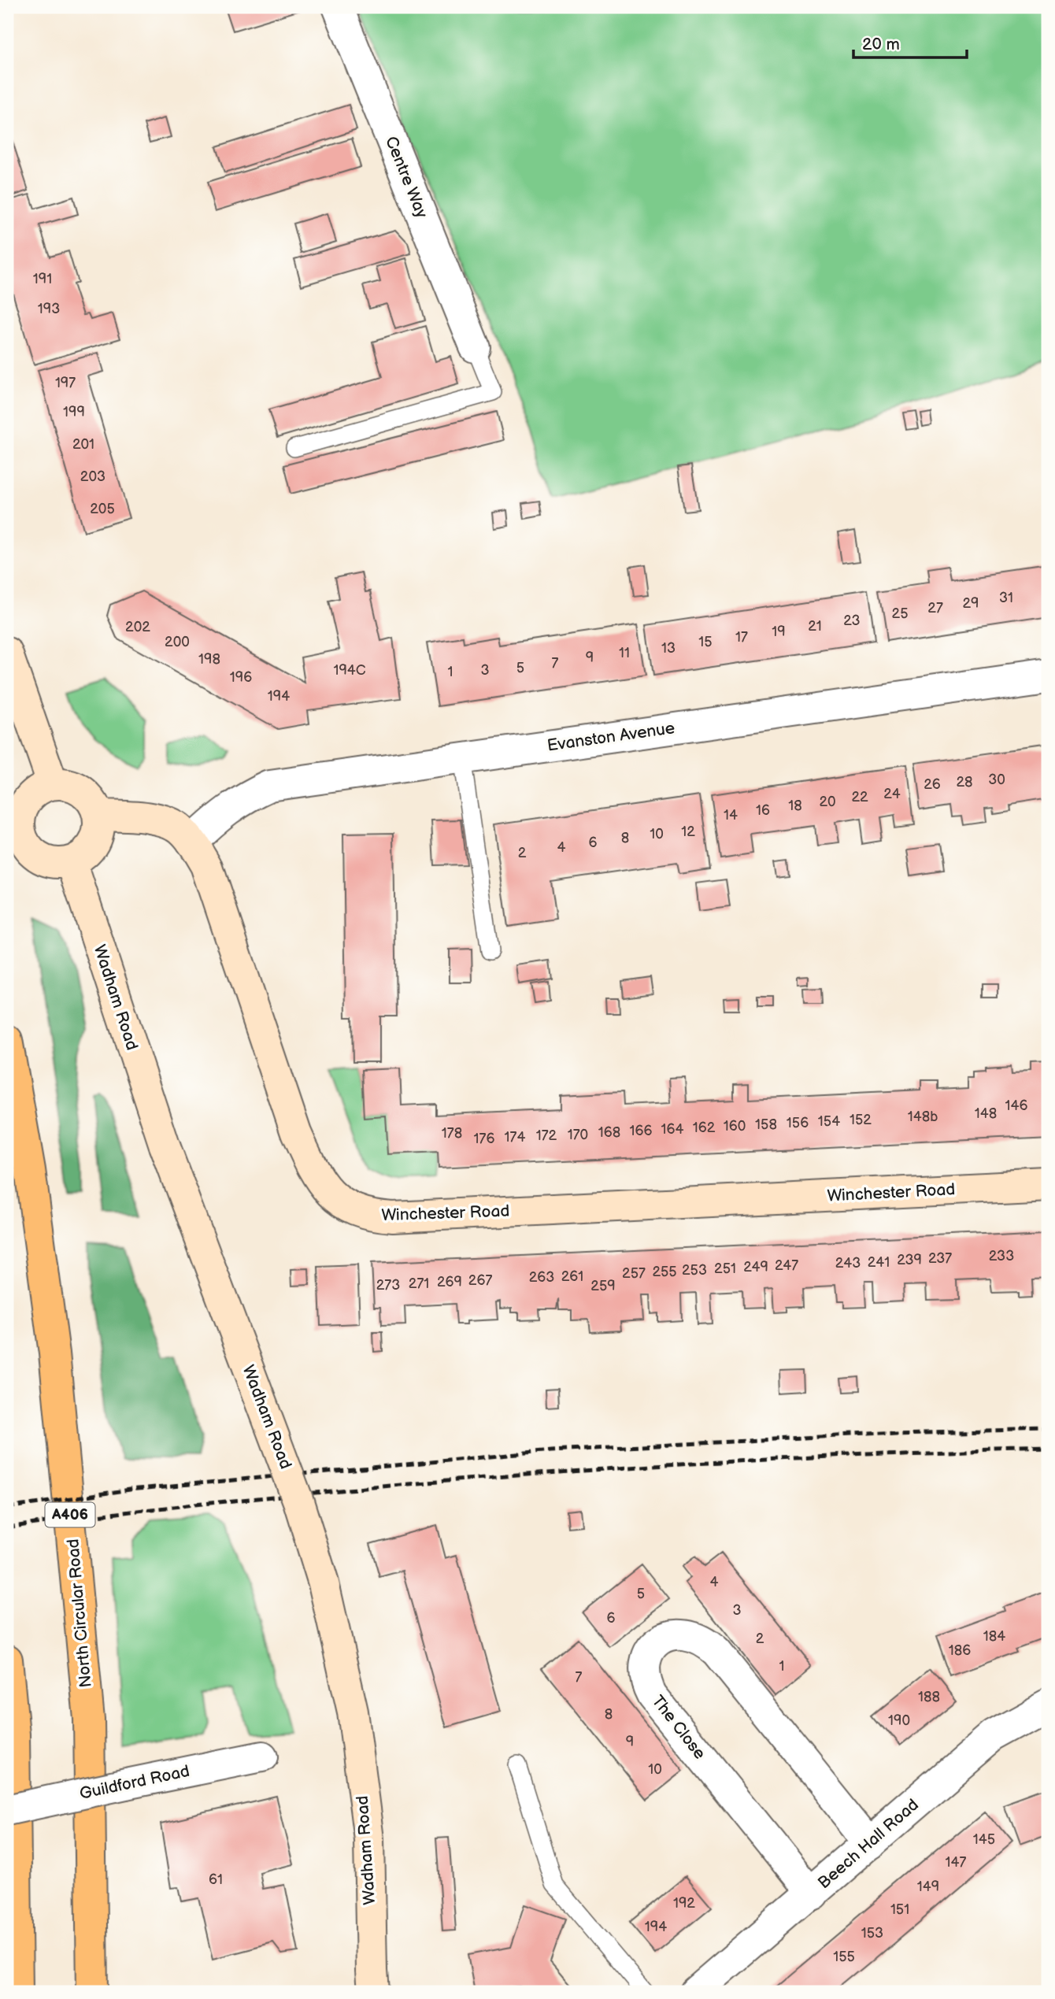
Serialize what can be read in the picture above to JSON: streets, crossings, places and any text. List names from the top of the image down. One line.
{"streets":{"highway":["A406","North Circular Road"],"main road":["Wadham Road","Winchester Road"],"street":["Centre Way","Evanston Avenue","The Close","Guildford Road","Beech Hall Road"]},"crossings":[["Evanston Avenue","Winchester Road"],["Wadham Road","Winchester Road"],["The Close","Beech Hall Road"]],"house_numbers":["191","193","197","199","201","203","205","31","29","27","25","23","21","202","19","17","200","15","13","11","9","198","7","5","194C","3","1","196","194","30","28","26","24","22","20","18","16","14","12","10","8","6","4","2","146","148","148b","152","154","156","158","160","162","164","166","168","178","170","172","174","176","233","237","239","241","243","247","249","251","253","255","257","261","263","267","269","271","273","259","4","5","3","6","184","2","186","1","7","188","8","190","9","10","145","147","61","149","192","151","194","153","155"],"scale_bar":"20 m"}
